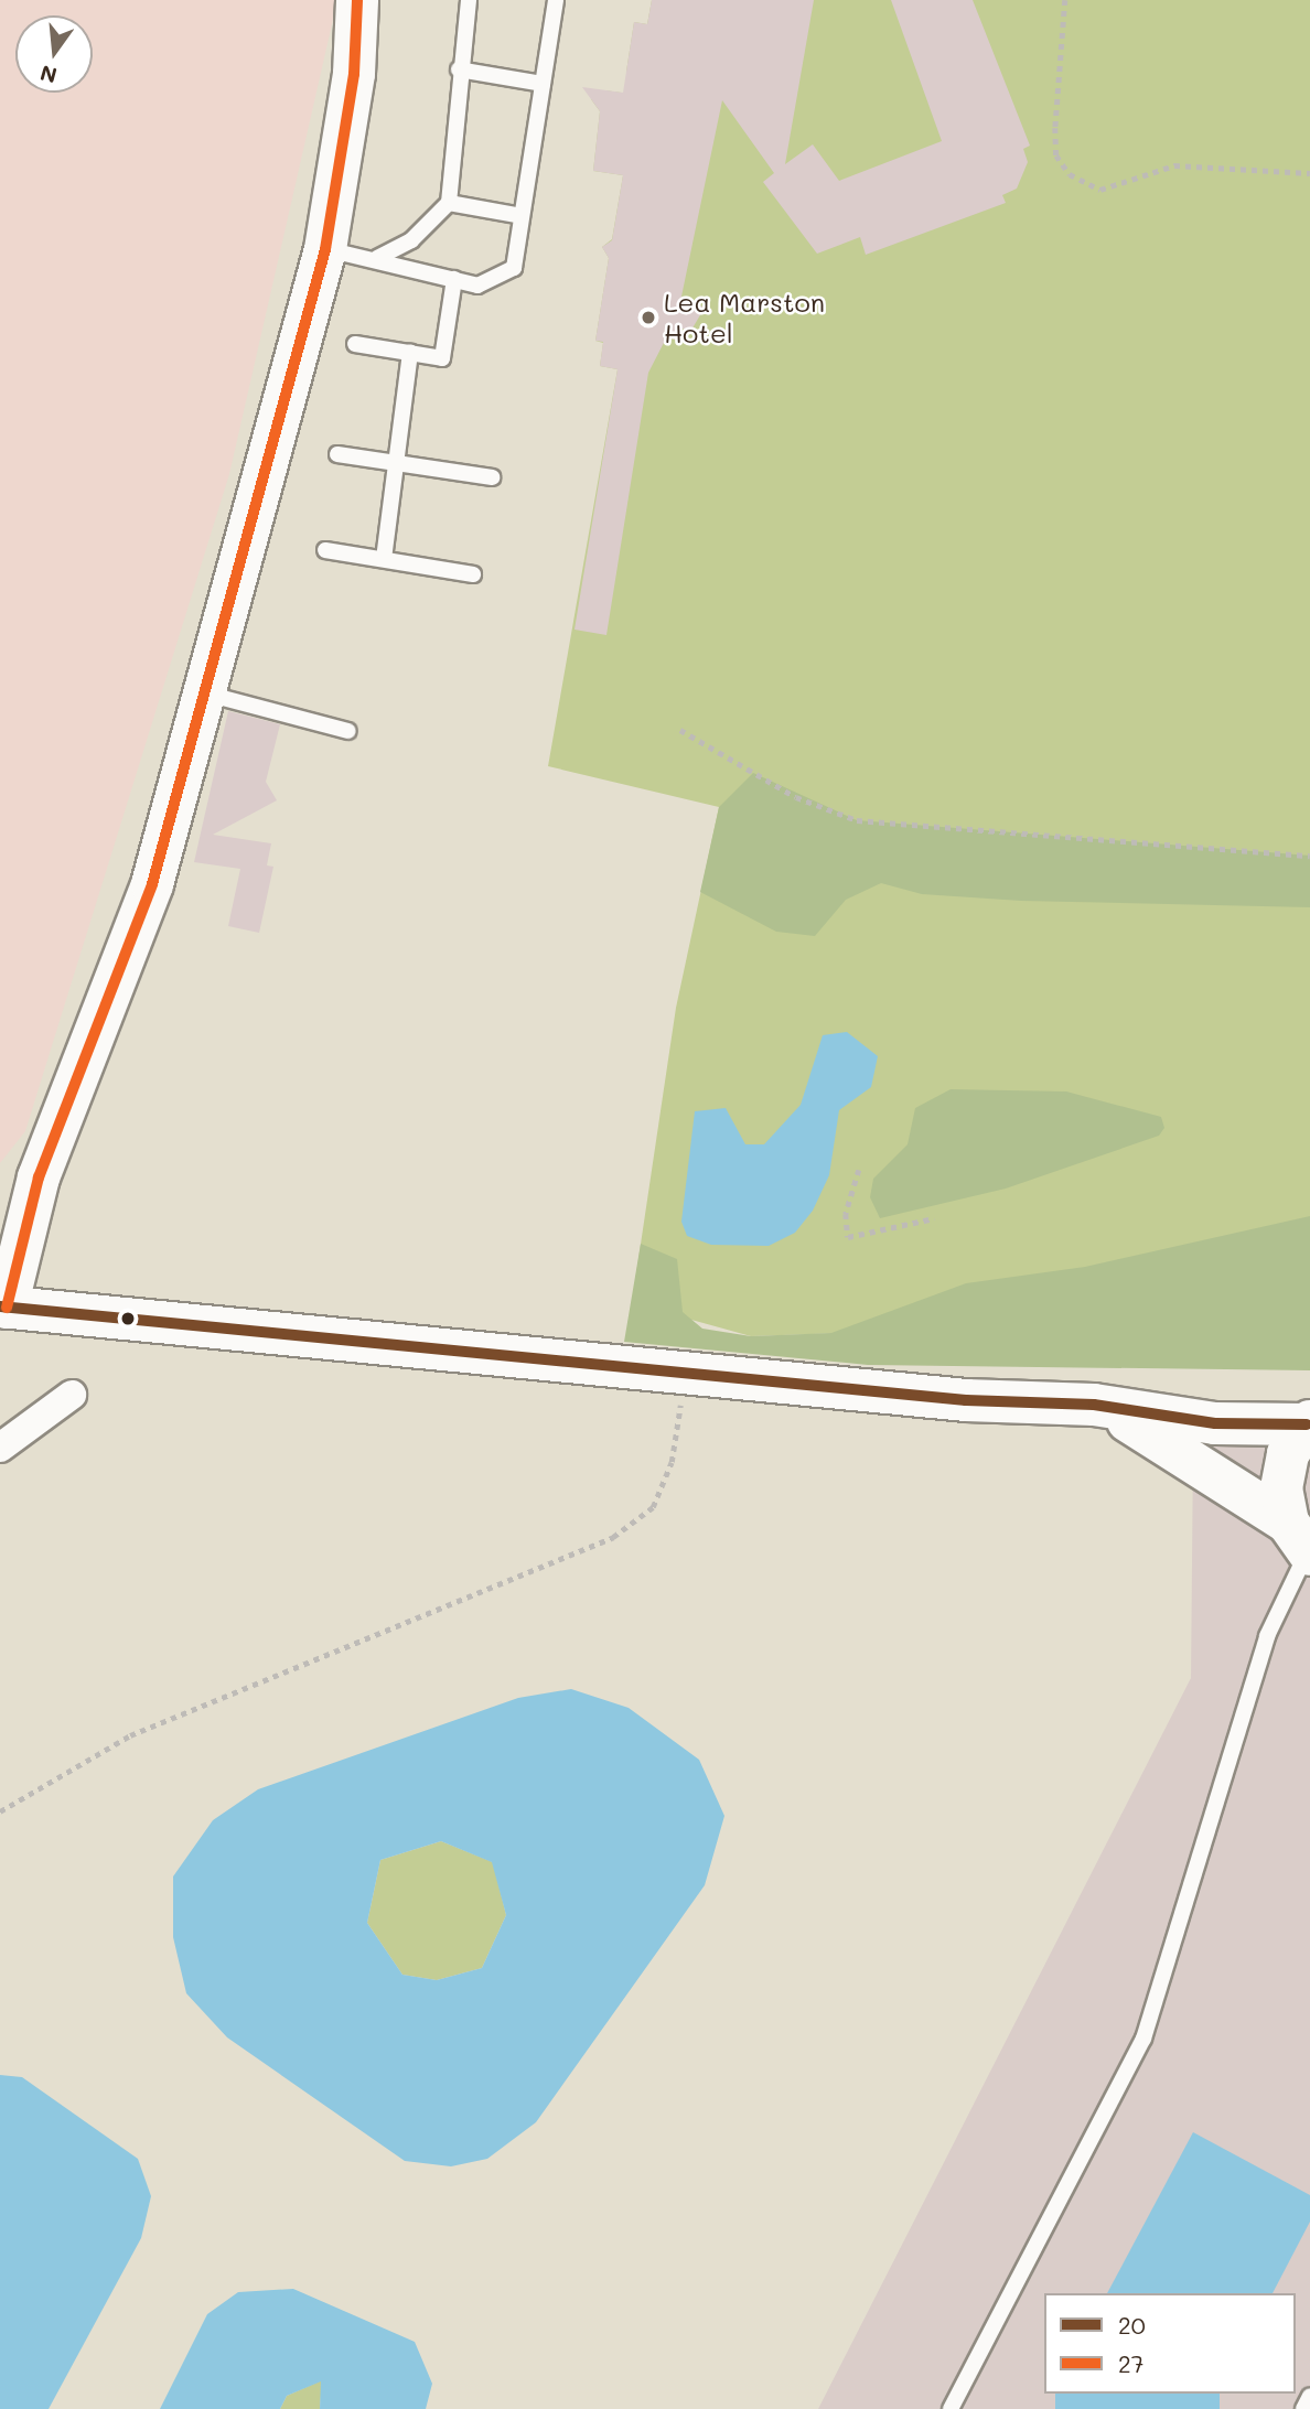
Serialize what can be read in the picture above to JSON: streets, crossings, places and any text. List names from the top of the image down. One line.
{"places":["Lea Marston Hotel"],"lines":["transit line 27","transit line 20"],"legend":["20","27"],"north":"bottom"}
